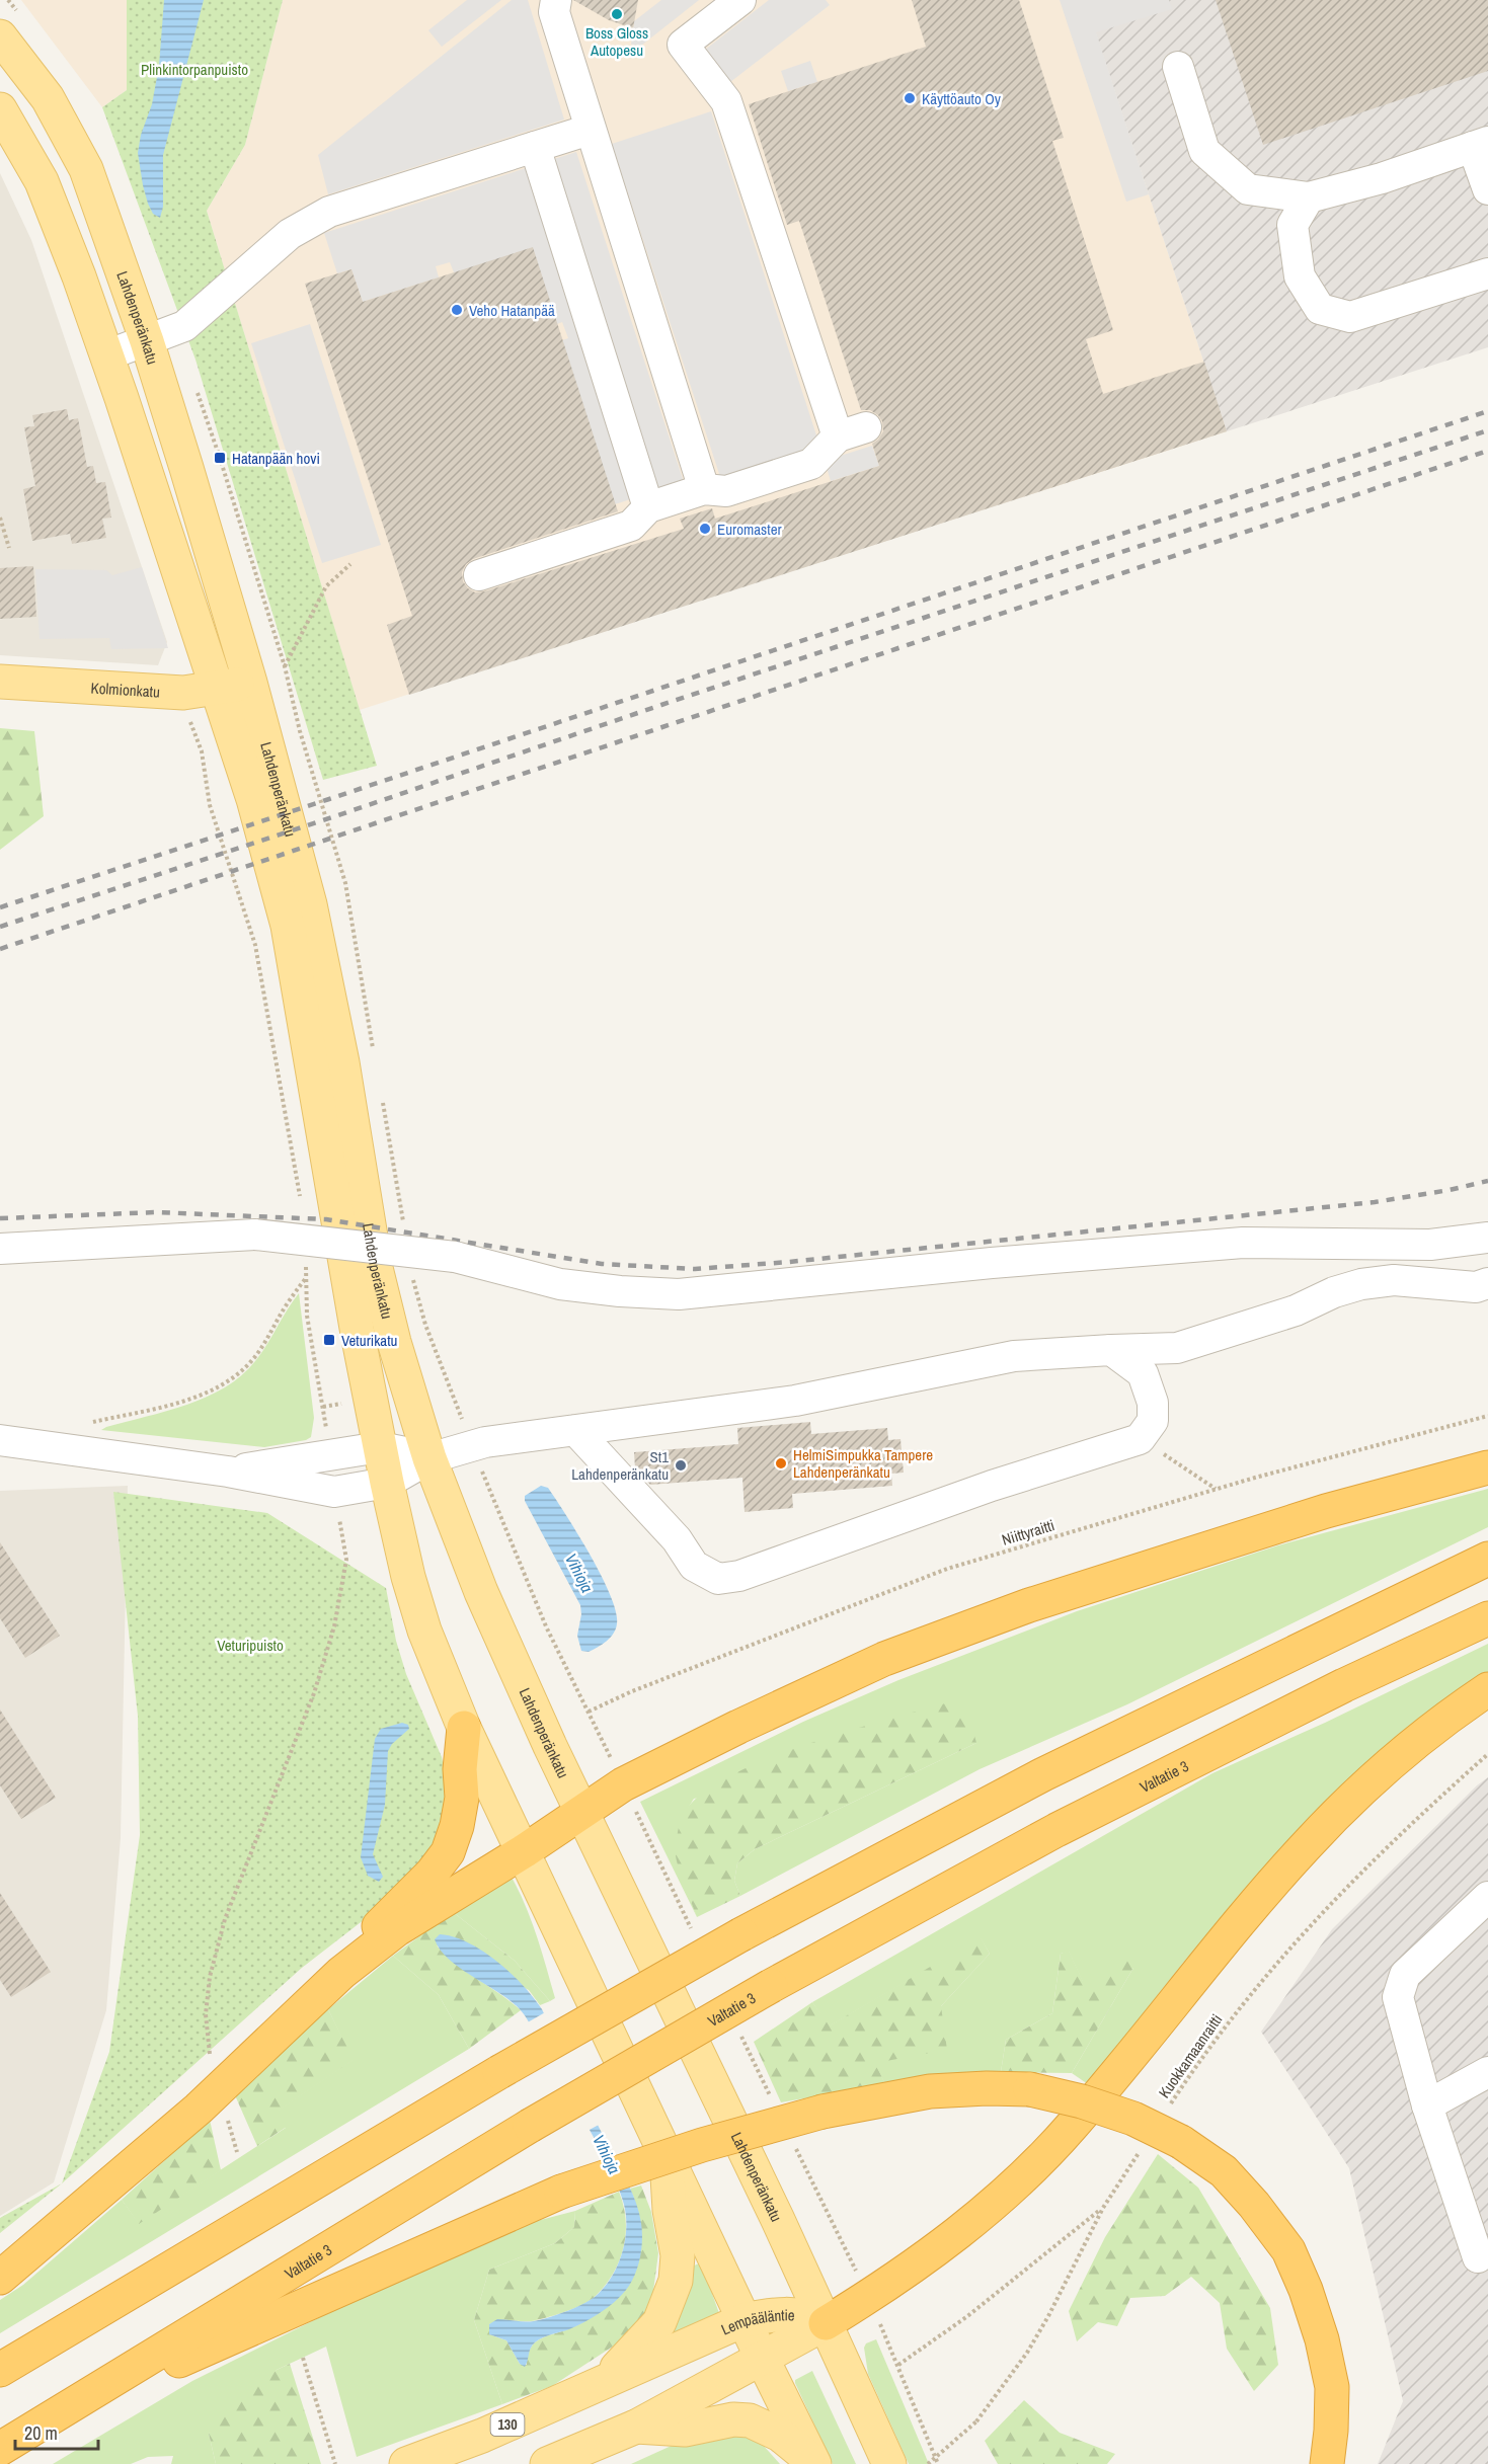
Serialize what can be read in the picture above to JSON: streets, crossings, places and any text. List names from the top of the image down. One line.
{"streets":{"highway":["Valtatie 3"],"main road":["Lahdenperänkatu","Kolmionkatu","Lempääläntie","130"],"path":["Niittyraitti","Kuokkamaanraitti"]},"crossings":[["Lahdenperänkatu","Kolmionkatu"],["Lahdenperänkatu","Lempääläntie"]],"water":["Vihioja"],"parks":["Plinkintorpanpuisto","Veturipuisto"],"places":{"other":["Boss Gloss Autopesu","Käyttöauto Oy","Veho Hatanpää","Euromaster","HelmiSimpukka Tampere Lahdenperänkatu","St1 Lahdenperänkatu"],"transit":["Hatanpään hovi","Veturikatu"]},"scale_bar":"20 m"}
